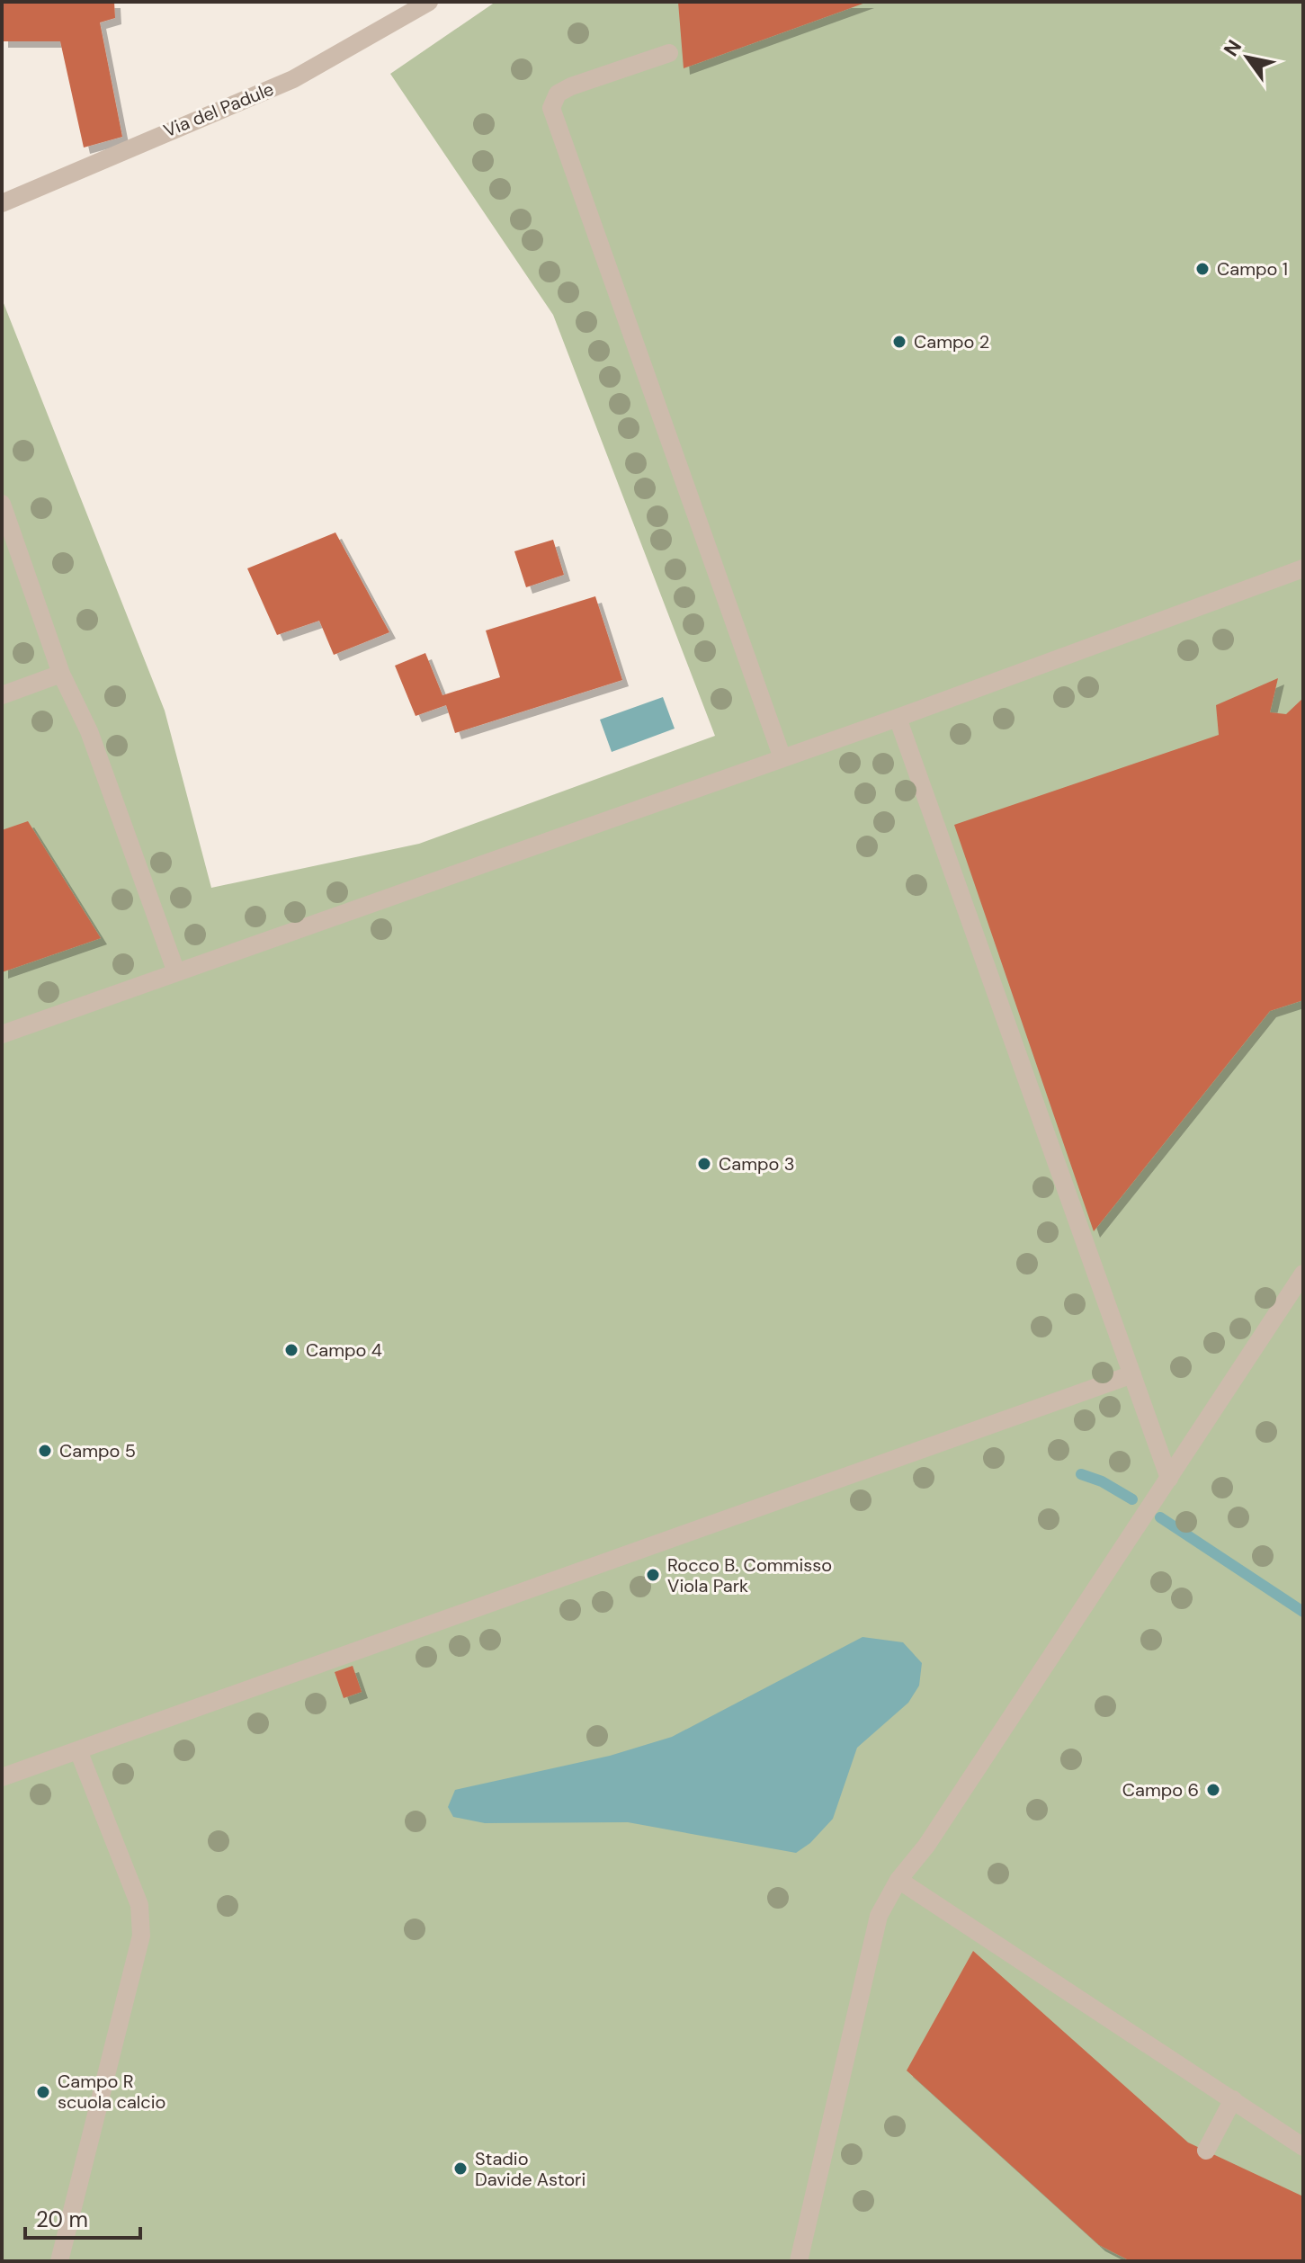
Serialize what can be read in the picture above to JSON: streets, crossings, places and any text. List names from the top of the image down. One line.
{"streets":{"street":["Via del Padule"]},"places":["Campo 1","Campo 2","Campo 3","Campo 4","Campo 5","Rocco B. Commisso Viola Park","Campo 6","Campo R scuola calcio","Stadio Davide Astori"],"scale_bar":"20 m","north":"top left"}
